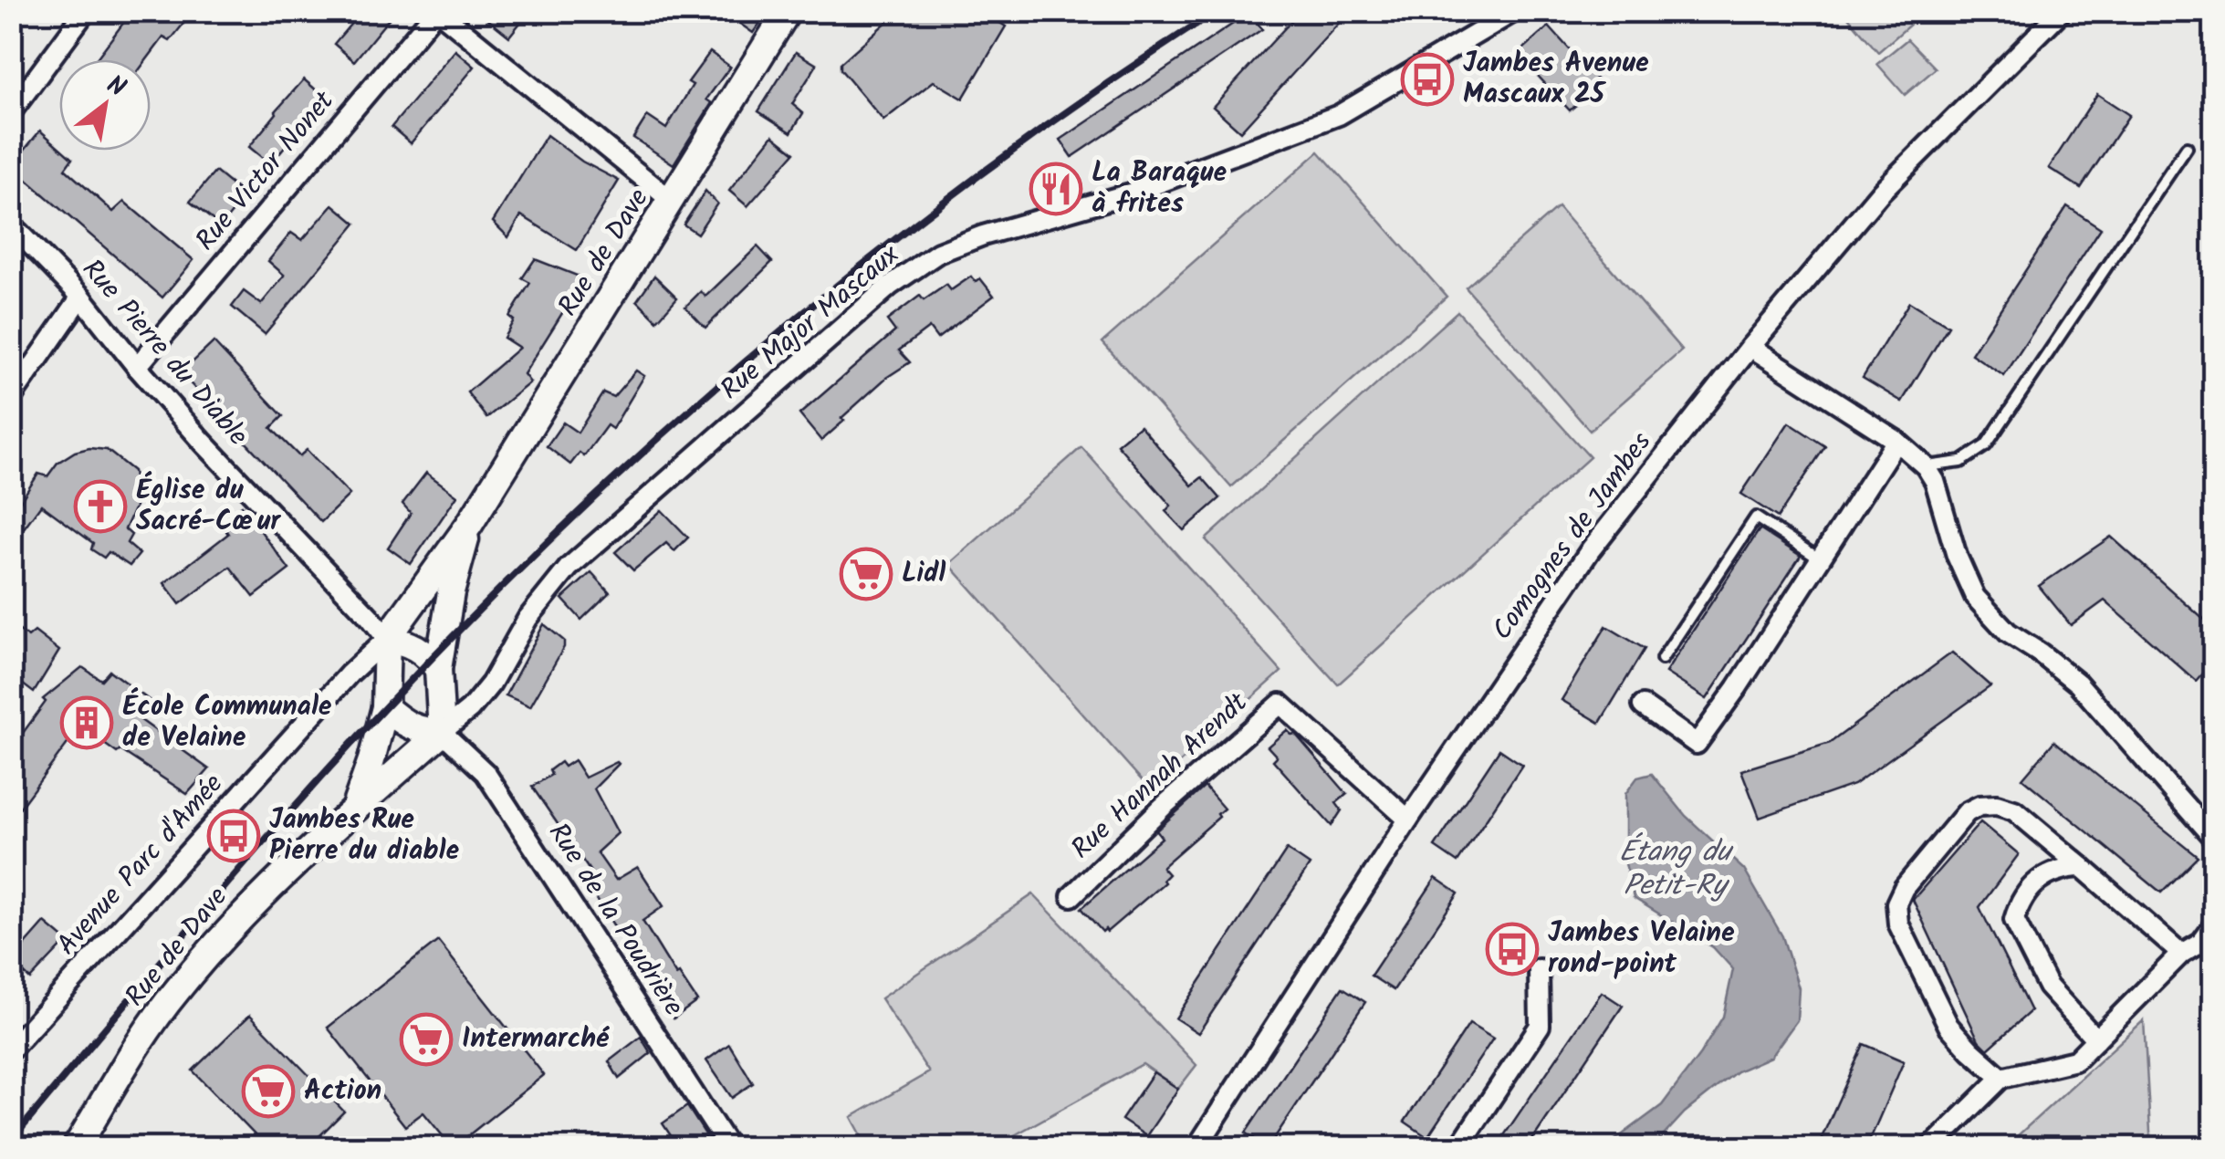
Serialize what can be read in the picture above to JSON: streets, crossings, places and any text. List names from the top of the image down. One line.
{"streets":{"main road":["Rue de Dave"],"street":["Rue Victor Nonet","Rue Major Mascaux","Rue Pierre du Diable","Comognes de Jambes","Rue Hannah Arendt","Avenue Parc d'Amée","Rue de la Poudrière"]},"crossings":[["Rue Victor Nonet","Rue Pierre du Diable"],["Rue de Dave","Rue Major Mascaux"],["Rue de Dave","Rue Pierre du Diable"],["Rue de Dave","Avenue Parc d'Amée"],["Rue de Dave","Rue de la Poudrière"],["Rue Major Mascaux","Rue de la Poudrière"],["Rue Pierre du Diable","Avenue Parc d'Amée"],["Comognes de Jambes","Rue Hannah Arendt"]],"water":["Étang du Petit-Ry"],"places":{"bus stop":["Jambes Avenue Mascaux 25","Jambes Rue Pierre du diable","Jambes Velaine rond-point"],"restaurant":["La Baraque à frites"],"church":["Église du Sacré-Cœur"],"supermarket":["Lidl","Intermarché","Action"],"building":["École Communale de Velaine"]},"north":"top right"}
